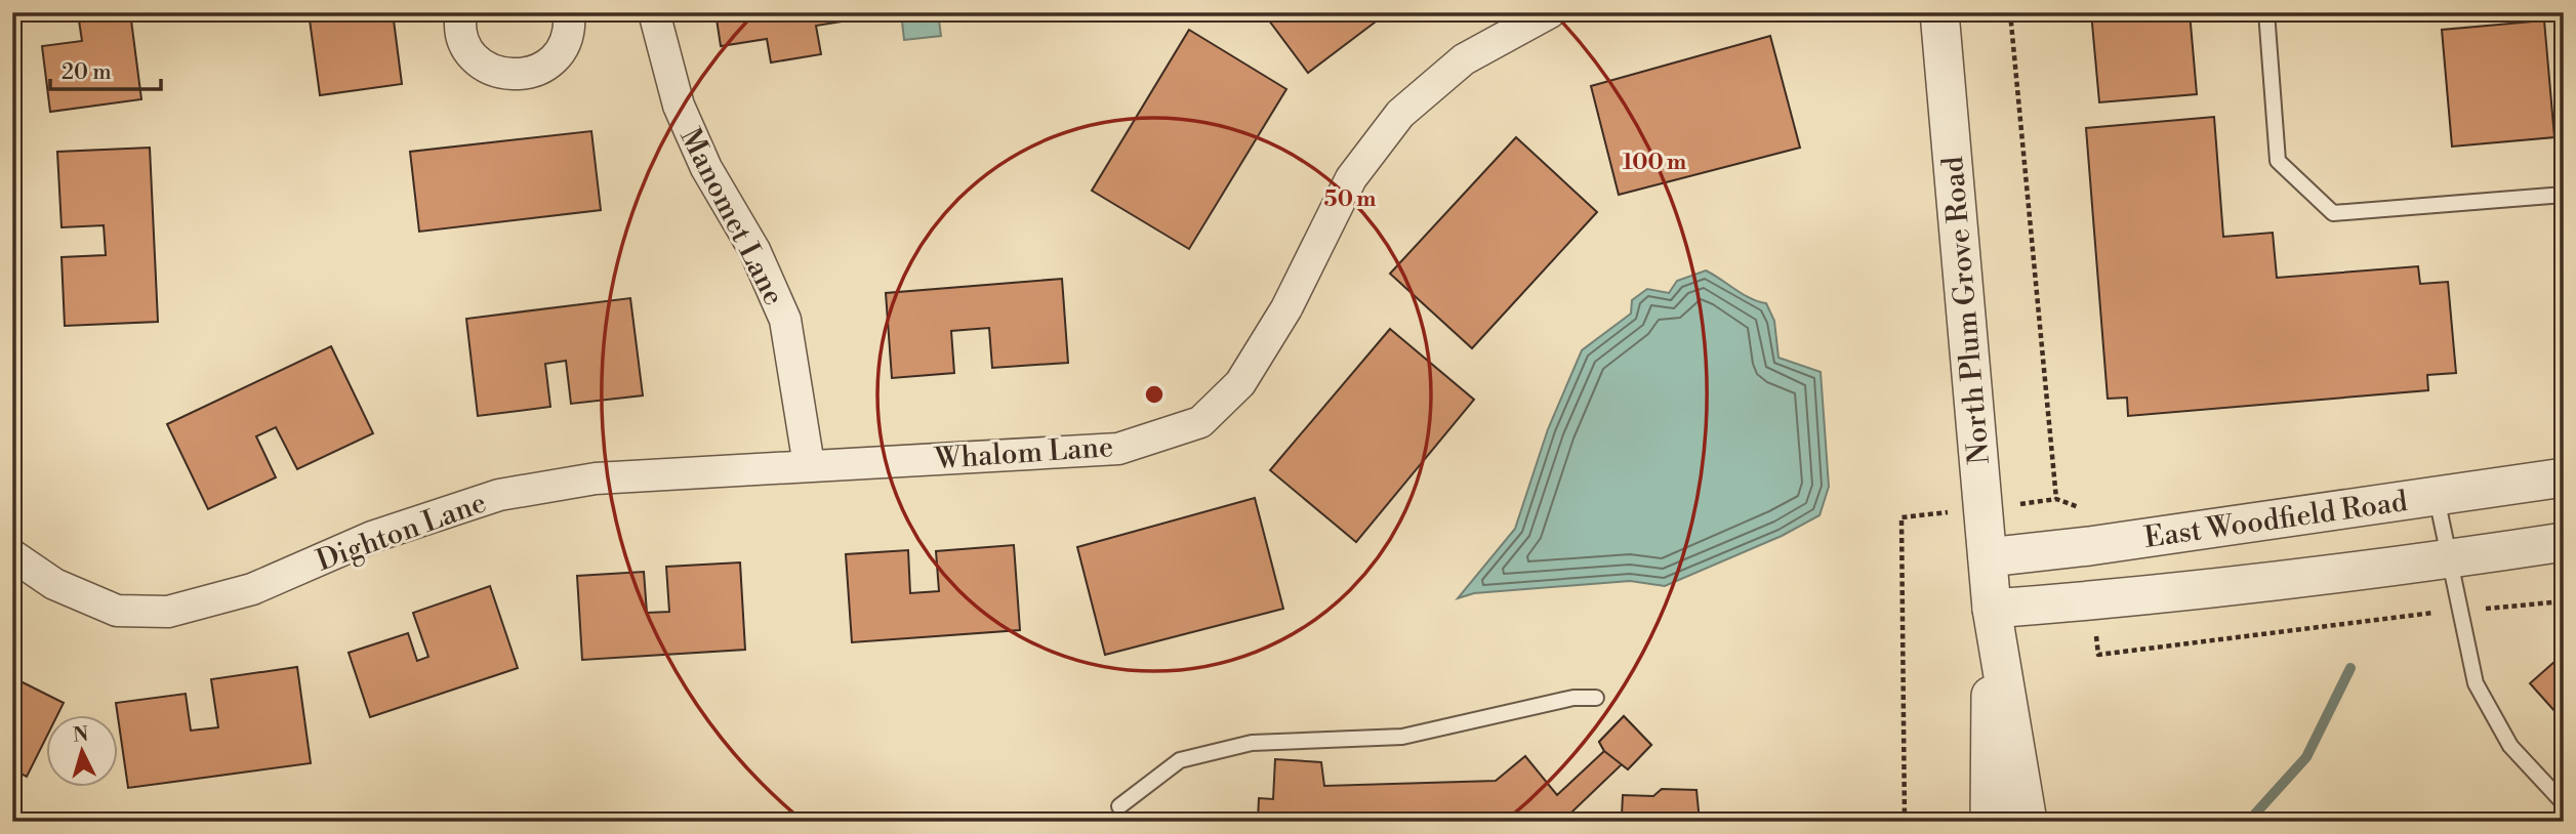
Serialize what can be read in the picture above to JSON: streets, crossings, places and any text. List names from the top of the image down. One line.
{"streets":{"street":["Manomet Lane","North Plum Grove Road","Whalom Lane","East Woodfield Road","Dighton Lane"]},"crossings":[["Manomet Lane","Whalom Lane"],["Manomet Lane","Dighton Lane"],["North Plum Grove Road","East Woodfield Road"],["Whalom Lane","Dighton Lane"]],"scale_bar":"20 m","north":"top","rings":["100 m","50 m"]}
